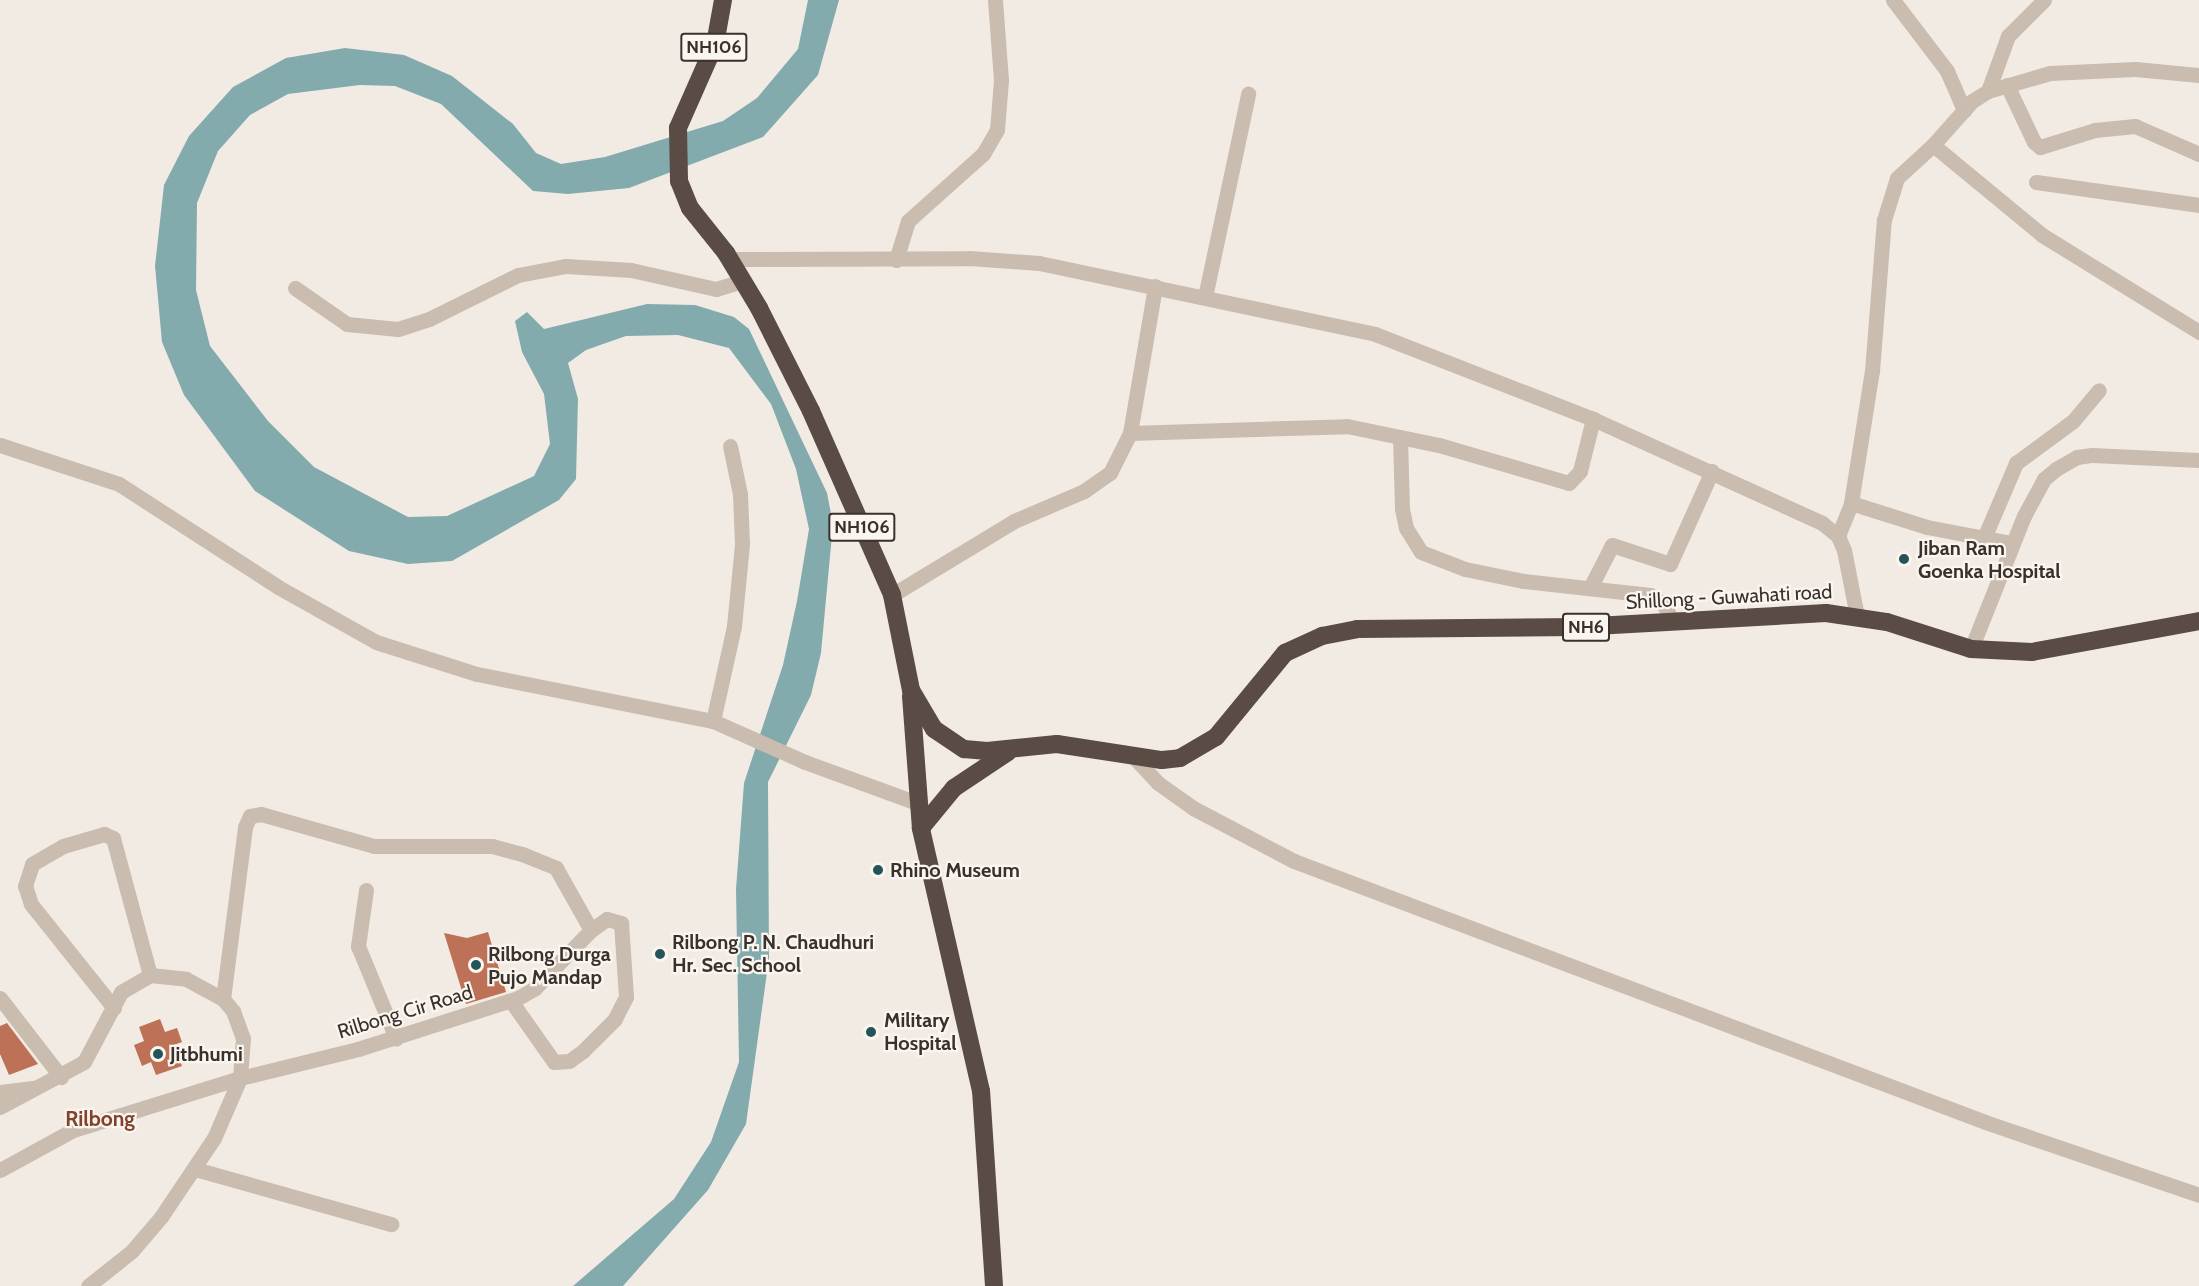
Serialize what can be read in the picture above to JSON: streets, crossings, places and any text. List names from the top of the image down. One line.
{"streets":{"highway":["NH106","Shillong - Guwahati road","NH6"],"street":["Rilbong Cir Road"]},"crossings":[["NH106","Shillong - Guwahati road"],["NH106","NH6"],["Shillong - Guwahati road","NH6"]],"districts":["Rilbong"],"places":["Jiban Ram Goenka Hospital","Rhino Museum","Rilbong P. N. Chaudhuri Hr. Sec. School","Rilbong Durga Pujo Mandap","Military Hospital","Jitbhumi"]}
